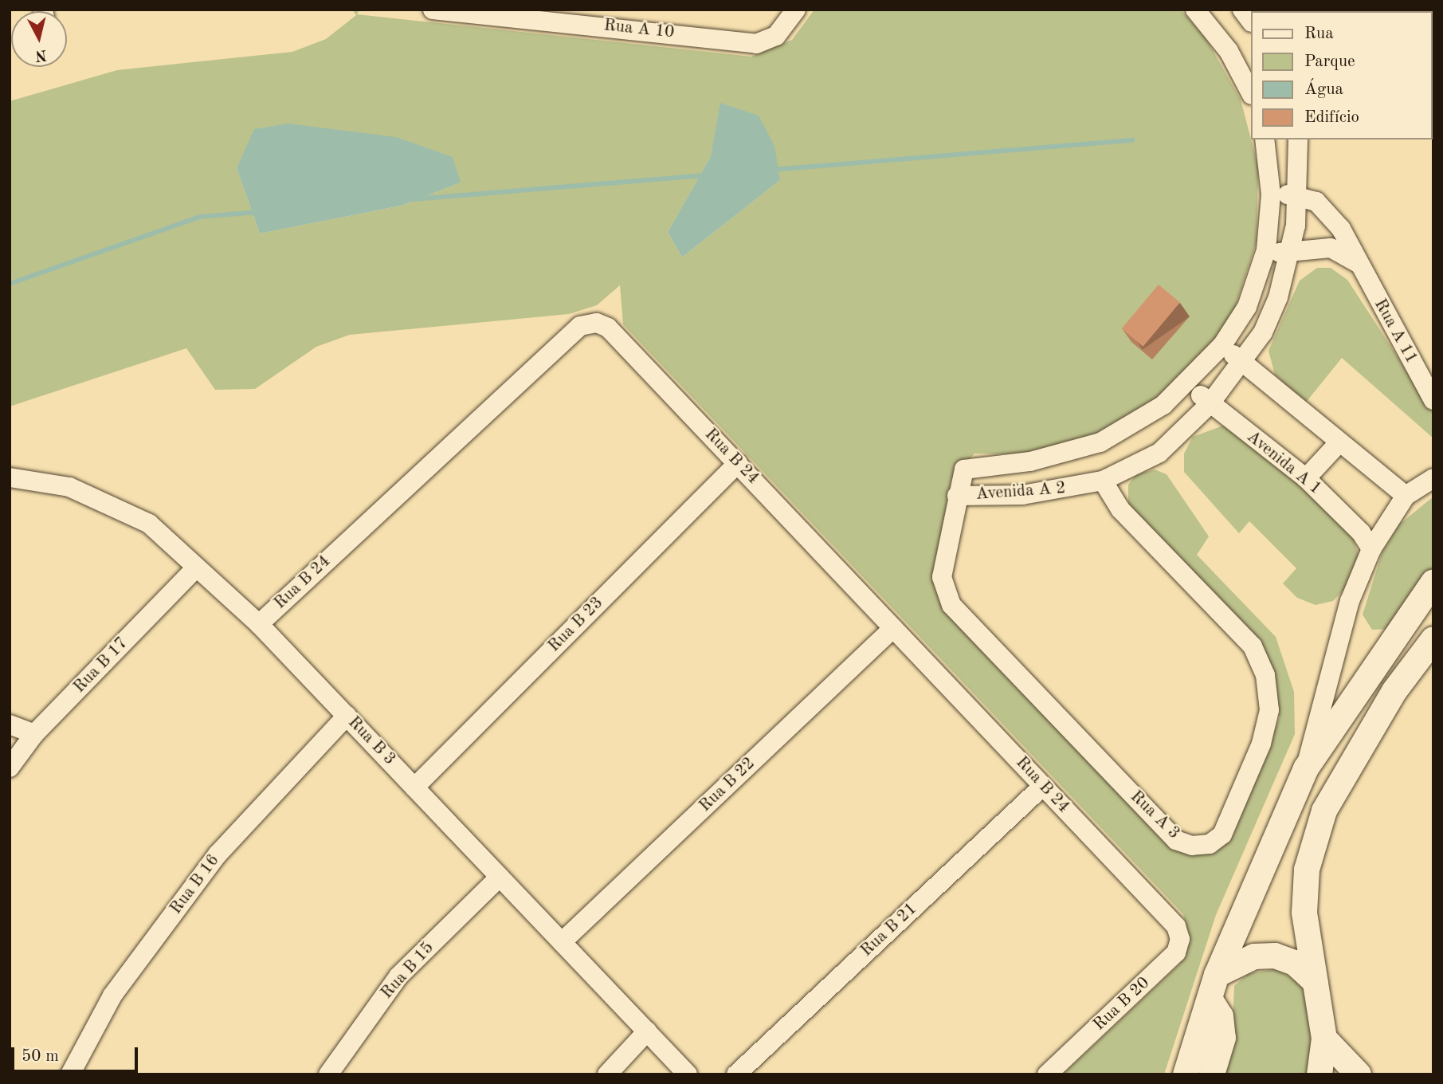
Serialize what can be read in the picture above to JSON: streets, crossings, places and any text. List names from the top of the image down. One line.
{"streets":{"street":["Rua A 10","Rua A 11","Rua B 24","Avenida A 1","Avenida A 2","Rua B 23","Rua B 17","Rua B 3","Rua B 22","Rua A 3","Rua B 16","Rua B 21","Rua B 15","Rua B 20"]},"crossings":[["Rua A 11","Avenida A 2"],["Rua B 24","Rua B 23"],["Rua B 24","Rua B 3"],["Rua B 24","Rua B 22"],["Rua B 24","Rua B 21"],["Rua B 24","Rua B 20"],["Avenida A 1","Avenida A 2"],["Avenida A 2","Rua A 3"],["Rua B 23","Rua B 3"],["Rua B 17","Rua B 3"],["Rua B 3","Rua B 22"],["Rua B 3","Rua B 16"],["Rua B 3","Rua B 15"]],"legend":["Rua","Parque","Água","Edifício"],"scale_bar":"50 m","north":"bottom"}
